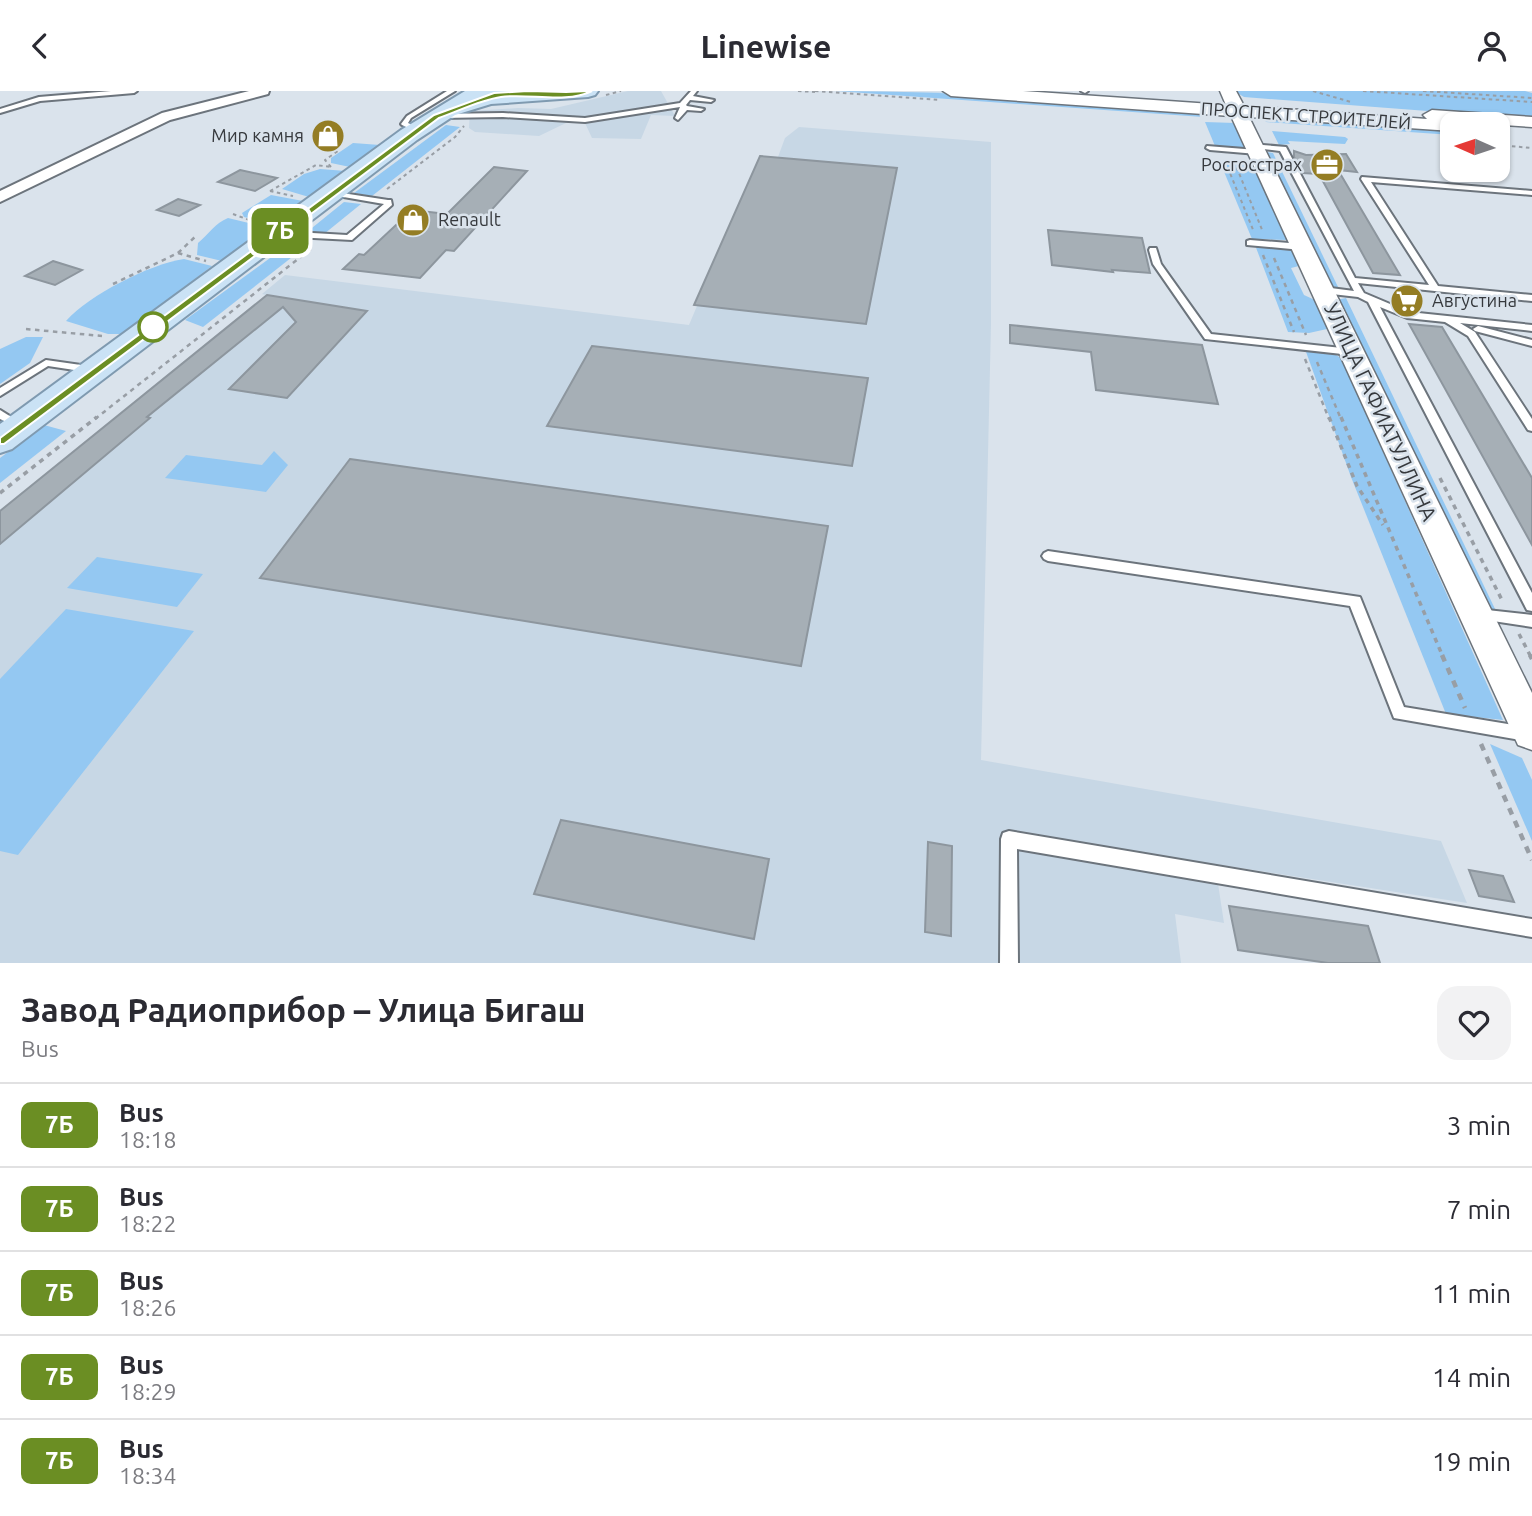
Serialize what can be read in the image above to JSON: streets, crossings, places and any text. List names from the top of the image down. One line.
{"streets":{"street":["ПРОСПЕКТ СТРОИТЕЛЕЙ","УЛИЦА ГАФИАТУЛЛИНА"]},"crossings":[["ПРОСПЕКТ СТРОИТЕЛЕЙ","УЛИЦА ГАФИАТУЛЛИНА"]],"places":{"shop":["Мир камня","Renault"],"office":["Росгосстрах"],"supermarket":["Августина"]},"lines":["bus line 7Б"],"north":"left","page":{"header":"Linewise","on_map":"7Б","heading":["Завод Радиоприбор – Улица Бигаш","Bus"],"list":[{"mark":"7Б","name":"Bus","note":"18:18","value":"3 min"},{"mark":"7Б","name":"Bus","note":"18:22","value":"7 min"},{"mark":"7Б","name":"Bus","note":"18:26","value":"11 min"},{"mark":"7Б","name":"Bus","note":"18:29","value":"14 min"},{"mark":"7Б","name":"Bus","note":"18:34","value":"19 min"}]}}
